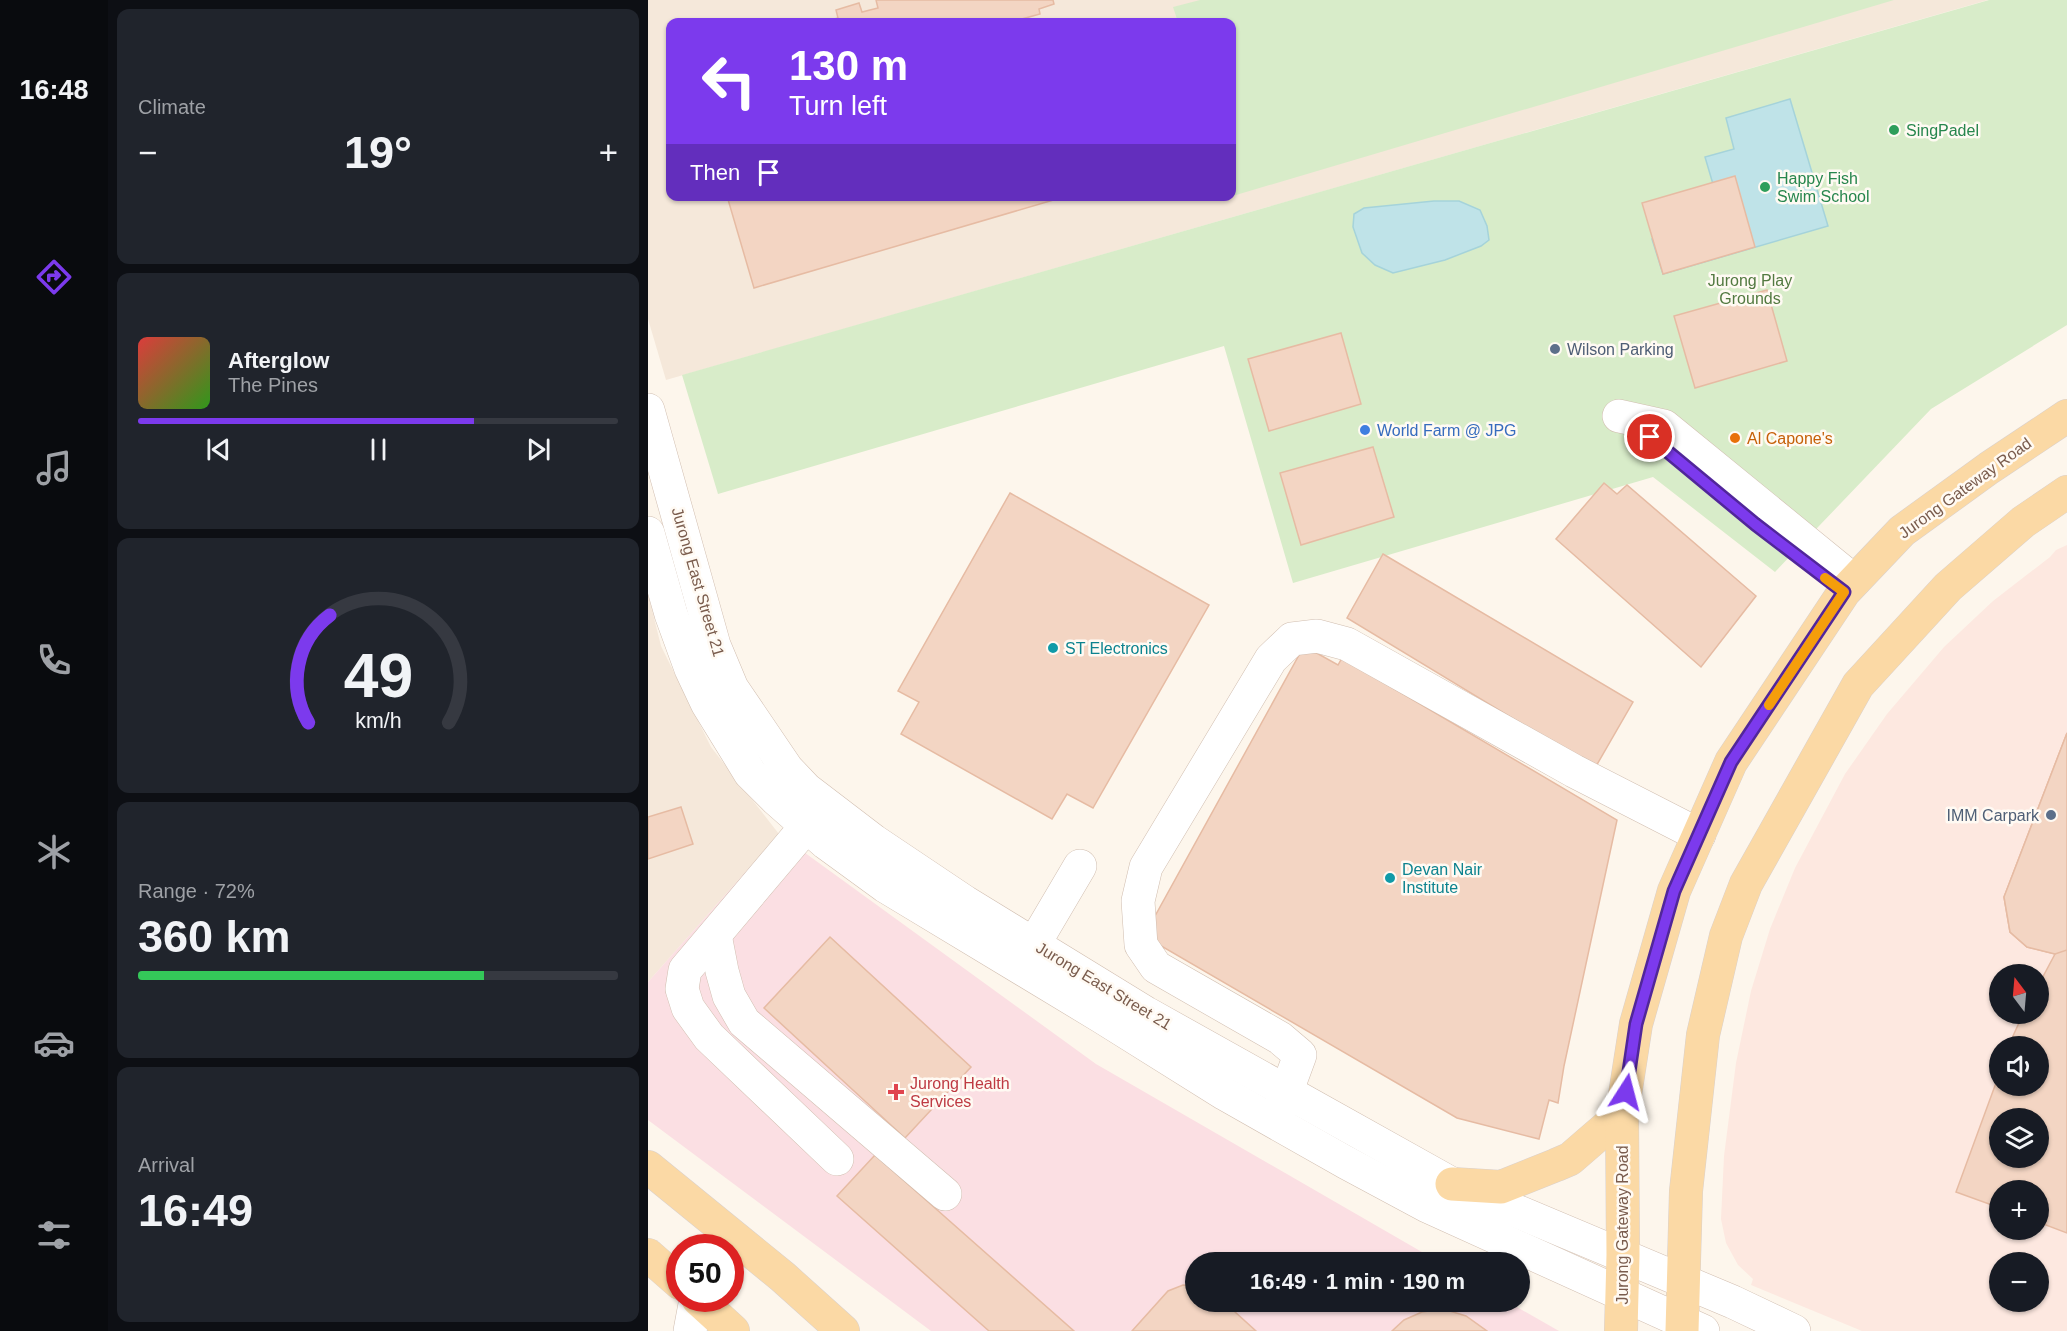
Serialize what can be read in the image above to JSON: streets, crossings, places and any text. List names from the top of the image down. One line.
{"streets":{"main road":["Jurong Gateway Road"],"street":["Jurong East Street 21"]},"crossings":[["Jurong Gateway Road","Jurong East Street 21"]],"parks":["Jurong Play Grounds"],"places":{"other":["SingPadel","Happy Fish Swim School","Wilson Parking","World Farm @ JPG","Al Capone's","ST Electronics","IMM Carpark","Devan Nair Institute"],"health":["Jurong Health Services"]},"north":"top","page":{"tabs":"16:48","tile":["Climate",["Range · 72%","360 km"],["Arrival","16:49"]],"turn":["130 m","Turn left"],"heat":["−","19°","+"],"then":"Then","song":["Afterglow","The Pines"],"map_buttons":["+","−"],"limit":"50","trip":"16:49 · 1 min · 190 m","gauge":["49","km/h"]}}
